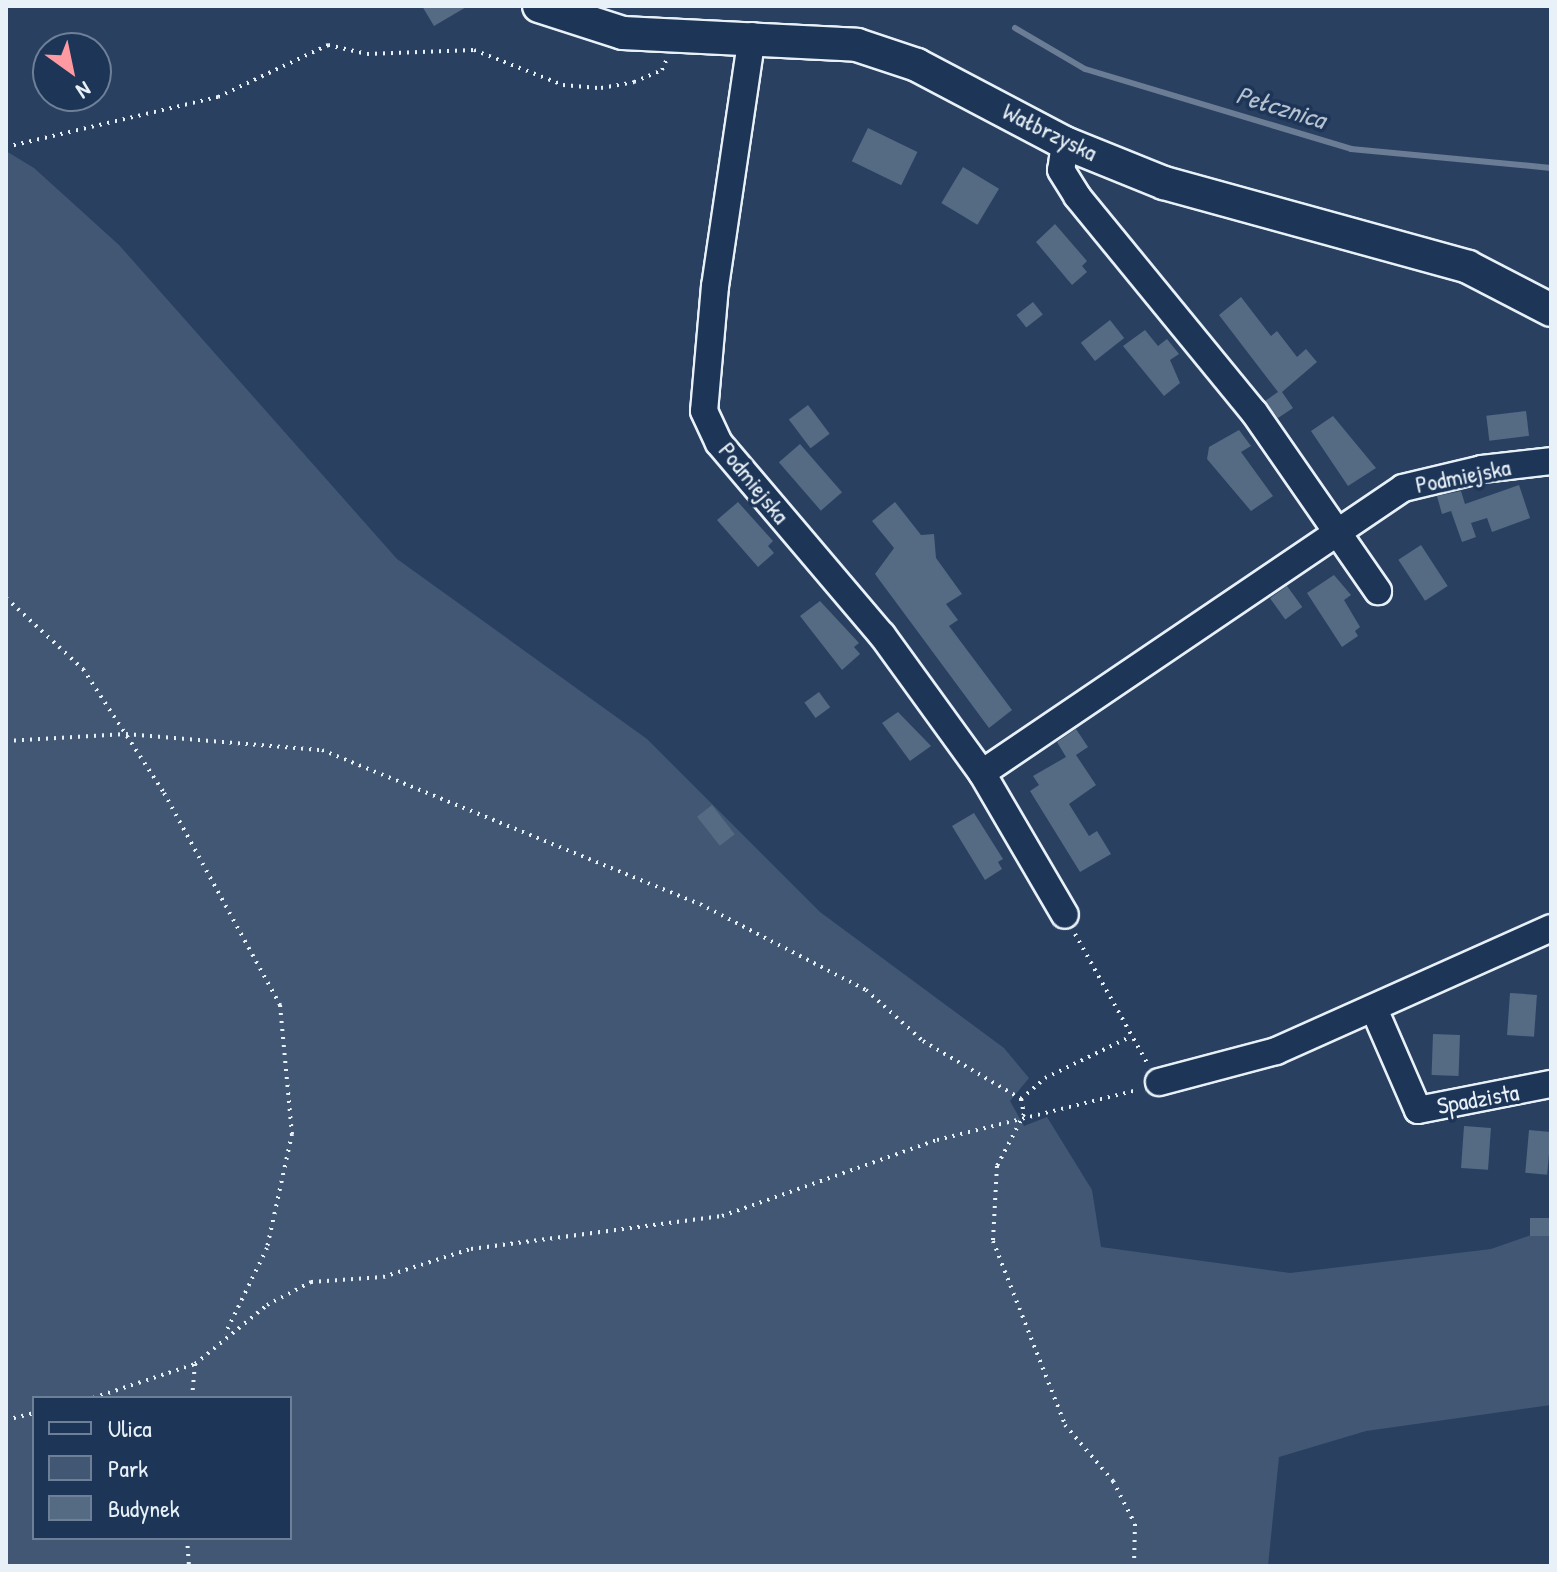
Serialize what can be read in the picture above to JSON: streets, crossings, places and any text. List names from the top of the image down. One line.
{"streets":{"main road":["Wałbrzyska"],"street":["Podmiejska","Spadzista"]},"crossings":[["Wałbrzyska","Podmiejska"]],"water":["Pełcznica"],"legend":["Ulica","Park","Budynek"],"north":"bottom right"}
